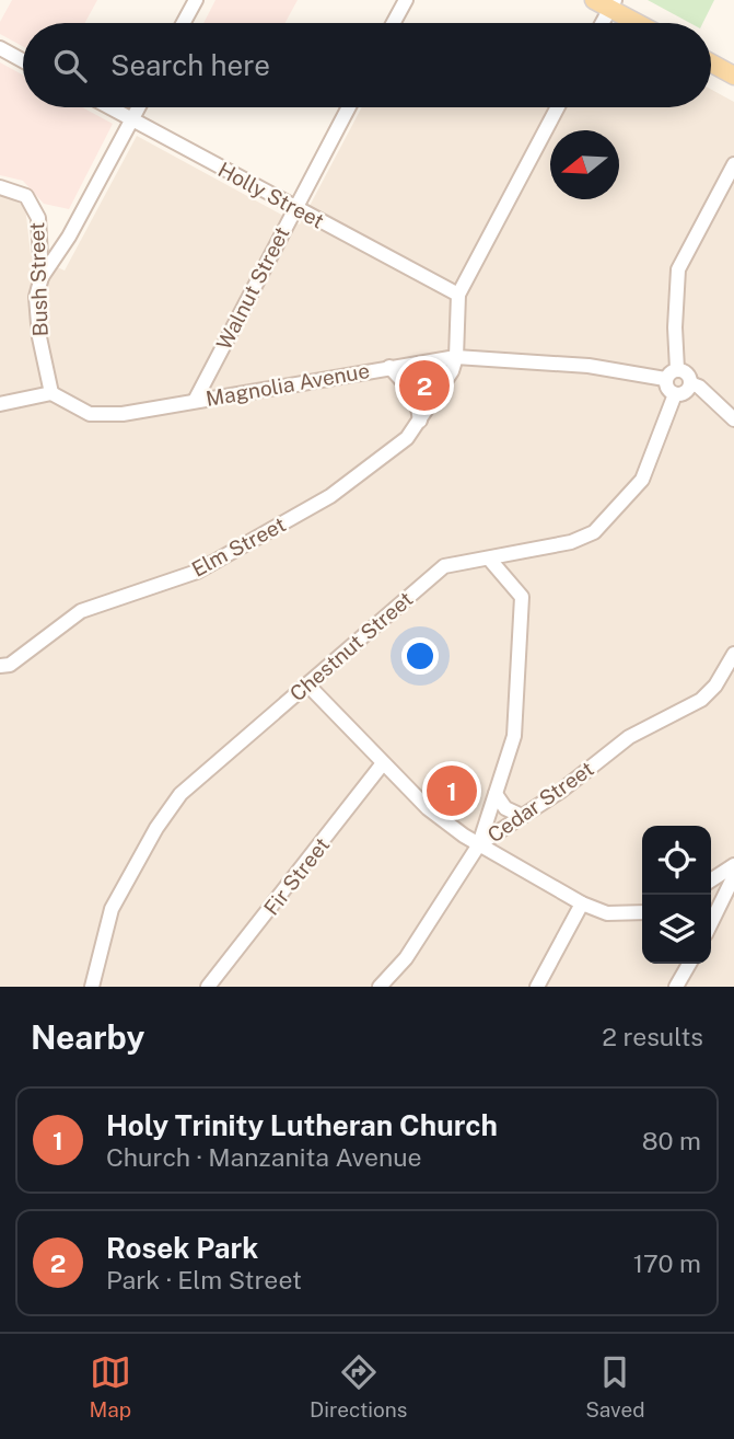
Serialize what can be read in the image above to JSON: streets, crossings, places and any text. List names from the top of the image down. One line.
{"streets":{"street":["Holly Street","Bush Street","Walnut Street","Magnolia Avenue","Elm Street","Chestnut Street","Cedar Street","Fir Street"]},"crossings":[["Holly Street","Walnut Street"],["Holly Street","Elm Street"],["Bush Street","Magnolia Avenue"],["Walnut Street","Magnolia Avenue"],["Magnolia Avenue","Elm Street"],["Magnolia Avenue","Chestnut Street"]],"north":"left","page":{"search":"Search here","pins":["2","1"],"heading":["Nearby","2 results"],"list":[{"mark":"1","name":"Holy Trinity Lutheran Church","note":"Church · Manzanita Avenue","value":"80 m"},{"mark":"2","name":"Rosek Park","note":"Park · Elm Street","value":"170 m"}],"nav":["Map","Directions","Saved"]}}
